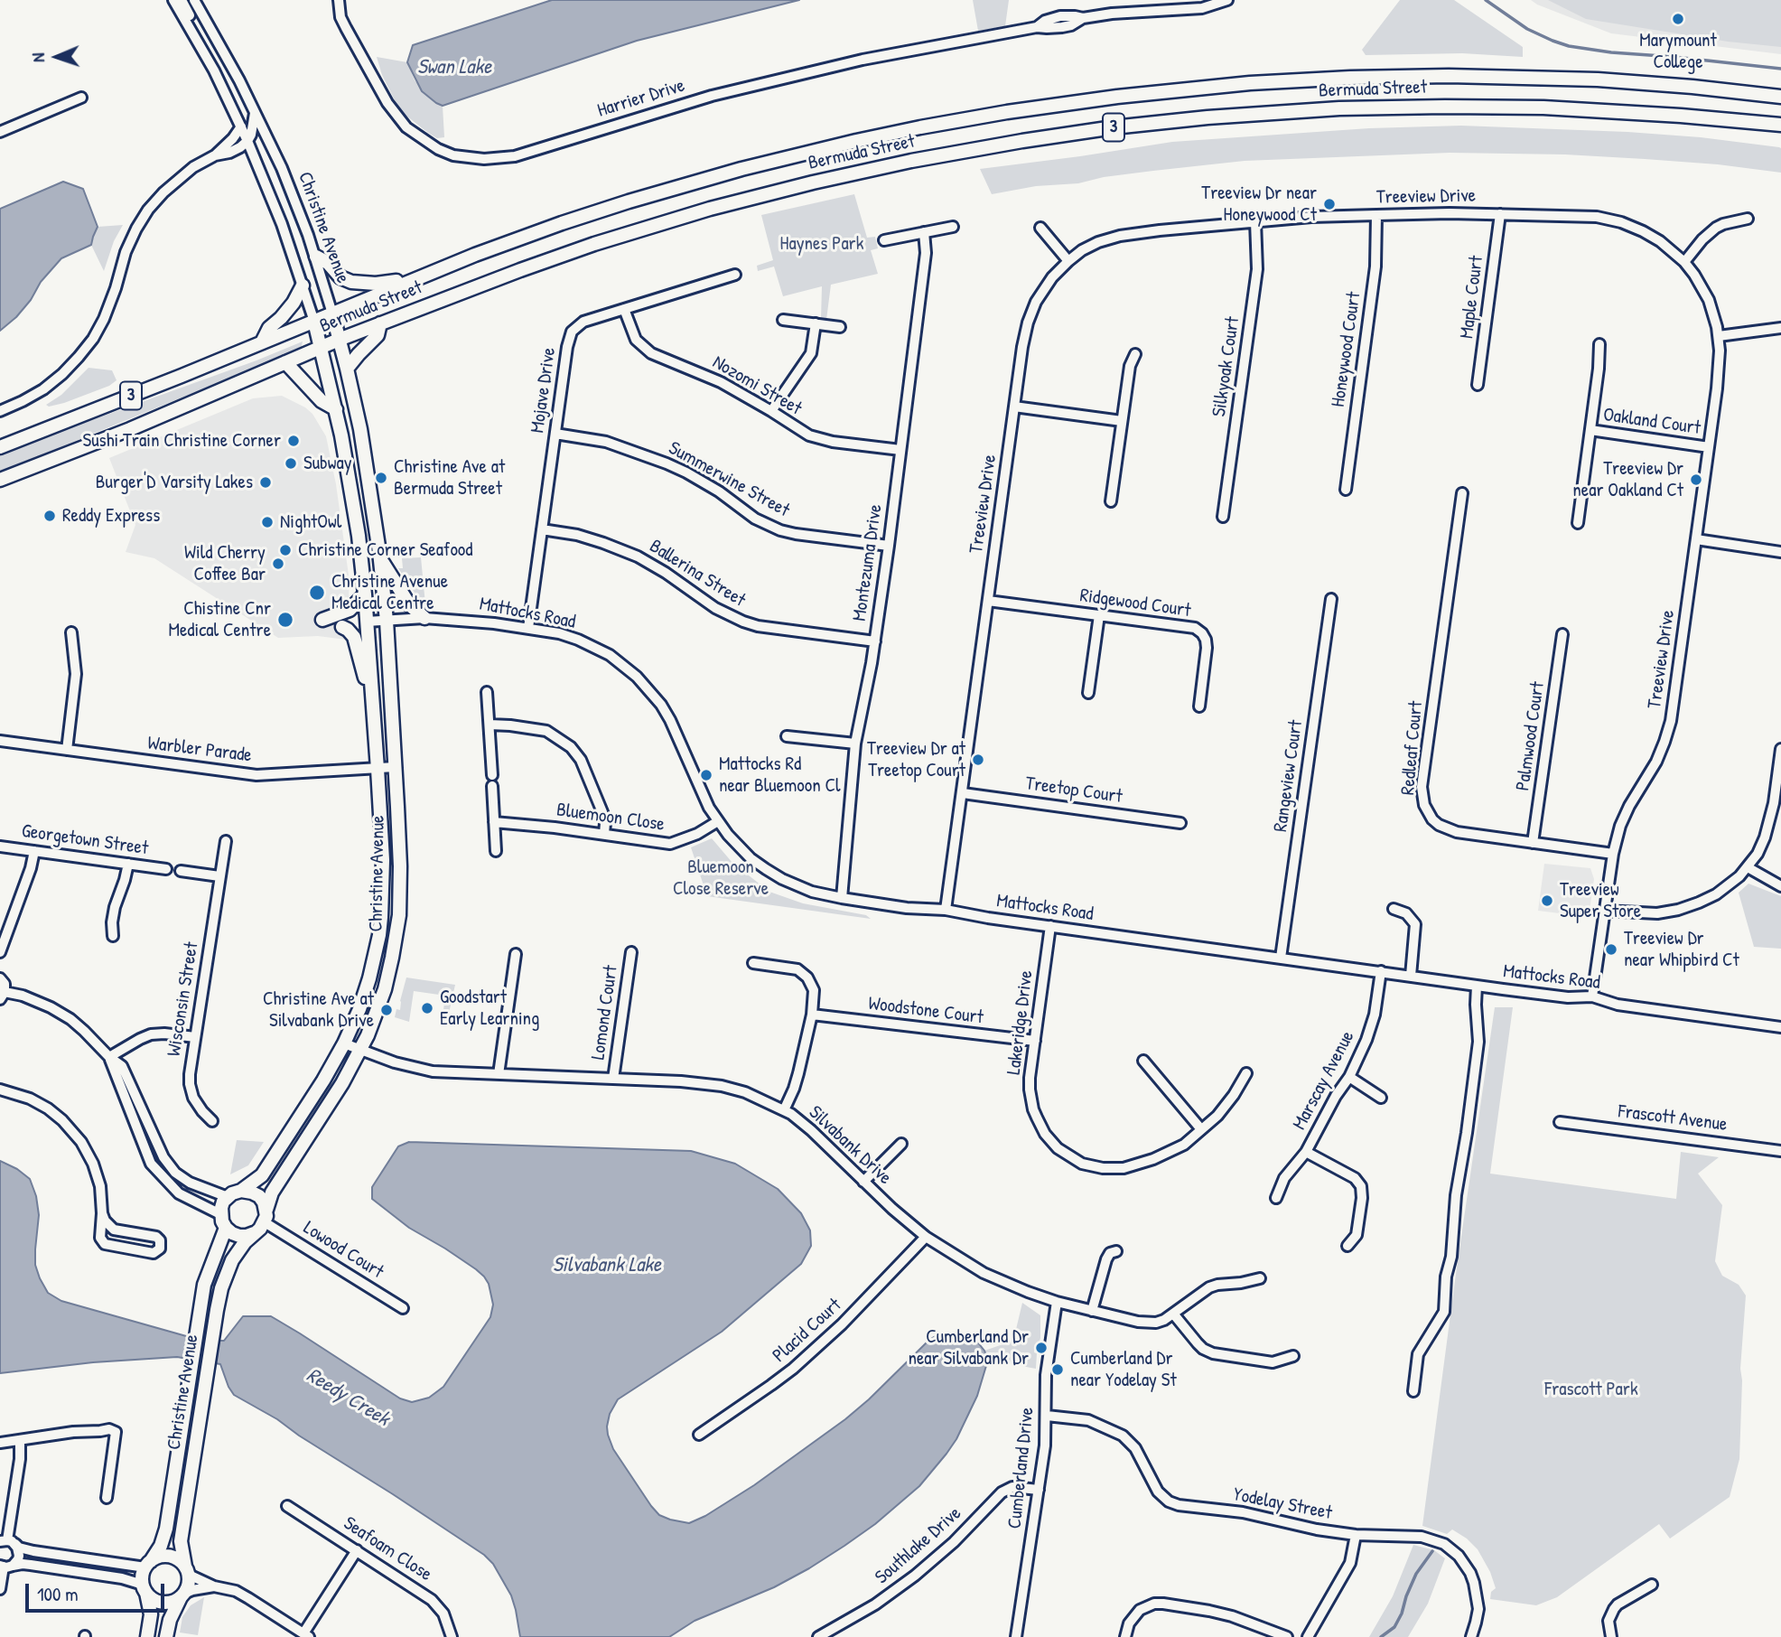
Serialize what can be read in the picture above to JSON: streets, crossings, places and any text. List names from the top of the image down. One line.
{"streets":{"main road":["Bermuda Street","3","Christine Avenue"],"street":["Harrier Drive","Treeview Drive","Maple Court","Honeywood Court","Silkyoak Court","Nozomi Street","Mojave Drive","Oakland Court","Summerwine Street","Montezuma Drive","Ballerina Street","Ridgewood Court","Mattocks Road","Palmwood Court","Redleaf Court","Warbler Parade","Rangeview Court","Treetop Court","Bluemoon Close","Georgetown Street","Wisconsin Street","Woodstone Court","Lomond Court","Lakeridge Drive","Marscay Avenue","Frascott Avenue","Silvabank Drive","Lowood Court","Placid Court","Cumberland Drive","Yodelay Street","Southlake Drive","Seafoam Close"]},"crossings":[["Bermuda Street","Christine Avenue"],["Treeview Drive","Maple Court"],["Treeview Drive","Honeywood Court"],["Treeview Drive","Silkyoak Court"],["Treeview Drive","Oakland Court"],["Treeview Drive","Ridgewood Court"],["Treeview Drive","Mattocks Road"],["Treeview Drive","Redleaf Court"],["Treeview Drive","Treetop Court"],["Christine Avenue","Warbler Parade"],["Christine Avenue","Silvabank Drive"],["Christine Avenue","Lowood Court"],["Nozomi Street","Mojave Drive"],["Nozomi Street","Montezuma Drive"],["Mojave Drive","Summerwine Street"],["Mojave Drive","Ballerina Street"],["Mojave Drive","Mattocks Road"],["Summerwine Street","Montezuma Drive"],["Montezuma Drive","Ballerina Street"],["Montezuma Drive","Mattocks Road"],["Mattocks Road","Rangeview Court"],["Mattocks Road","Bluemoon Close"],["Mattocks Road","Lakeridge Drive"],["Mattocks Road","Marscay Avenue"],["Palmwood Court","Redleaf Court"],["Woodstone Court","Lakeridge Drive"],["Lomond Court","Silvabank Drive"],["Silvabank Drive","Placid Court"],["Silvabank Drive","Cumberland Drive"],["Cumberland Drive","Yodelay Street"],["Cumberland Drive","Southlake Drive"]],"water":["Swan Lake","Silvabank Lake","Reedy Creek"],"parks":["Haynes Park","Bluemoon Close Reserve","Frascott Park"],"places":["Marymount College","Treeview Dr near Honeywood Ct","Sushi Train Christine Corner","Subway","Christine Ave at Bermuda Street","Treeview Dr near Oakland Ct","Burger'D Varsity Lakes","Reddy Express","NightOwl","Christine Corner Seafood","Wild Cherry Coffee Bar","Christine Avenue Medical Centre","Chistine Cnr Medical Centre","Treeview Dr at Treetop Court","Mattocks Rd near Bluemoon Cl","Treeview Super Store","Treeview Dr near Whipbird Ct","Goodstart Early Learning","Christine Ave at Silvabank Drive","Cumberland Dr near Silvabank Dr","Cumberland Dr near Yodelay St"],"scale_bar":"100 m","north":"left"}
